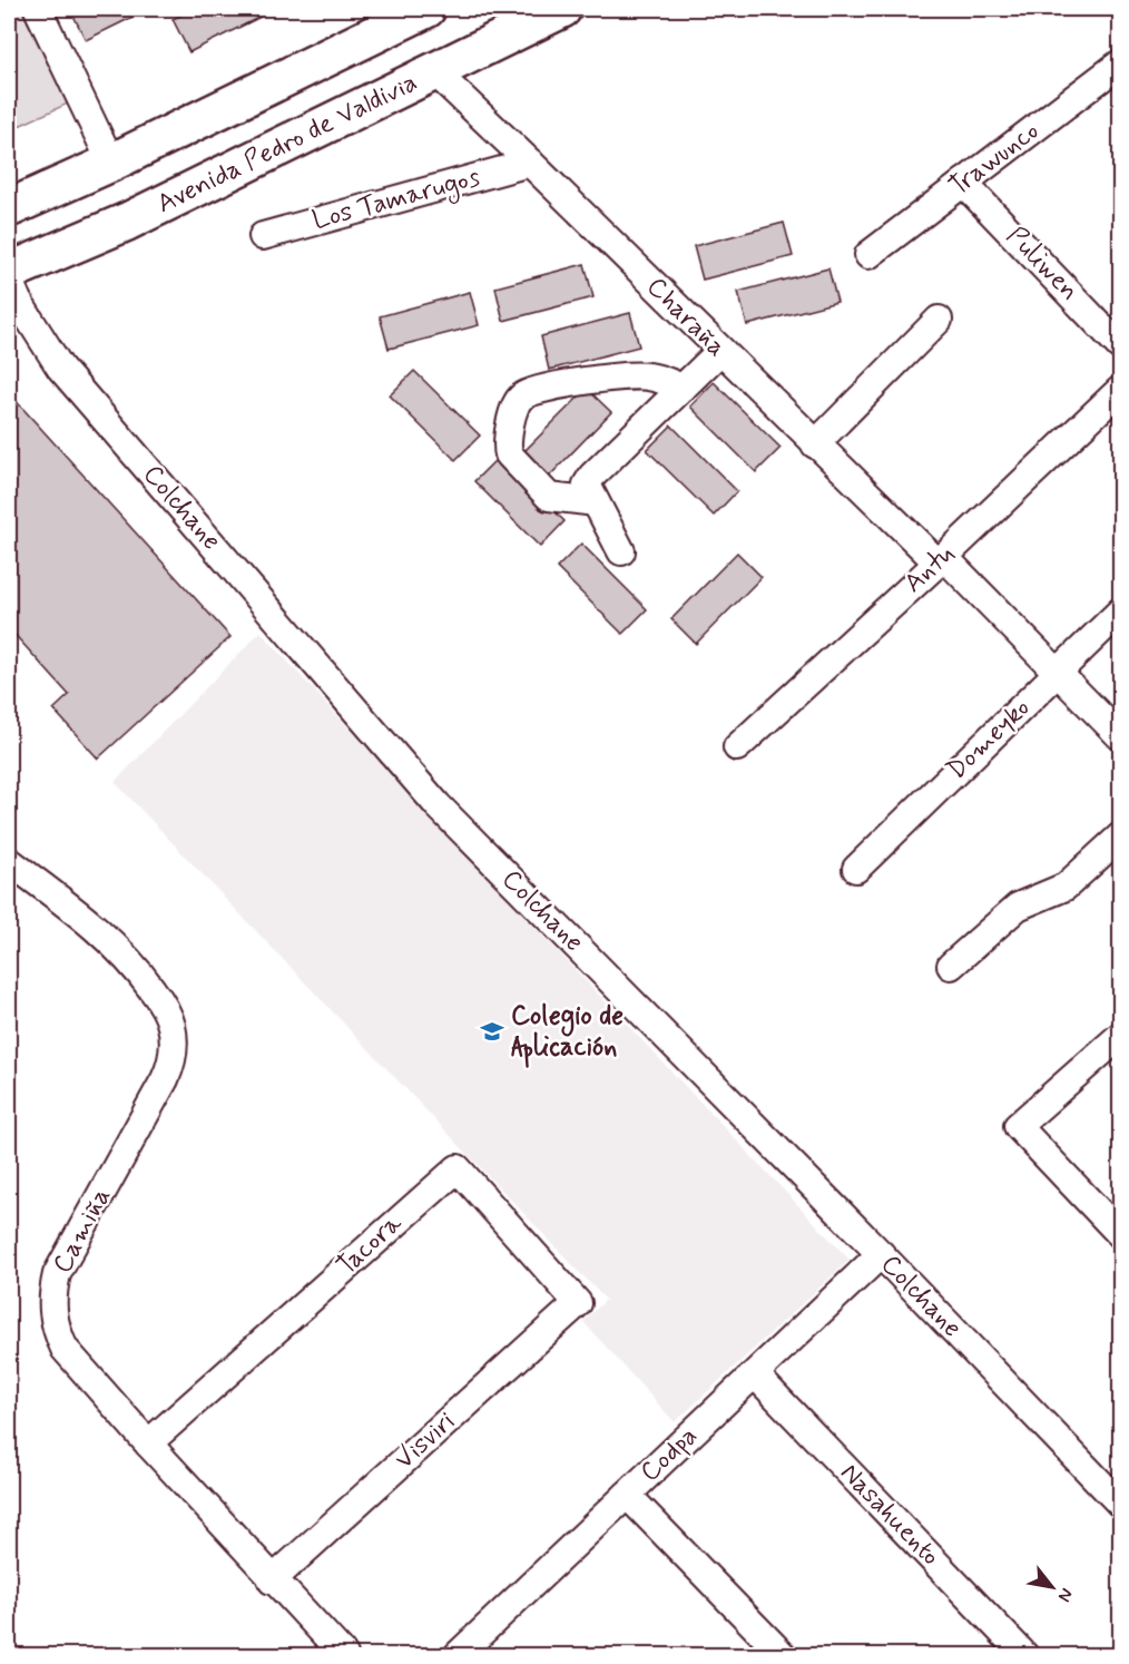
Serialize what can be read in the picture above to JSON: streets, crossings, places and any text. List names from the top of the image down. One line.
{"streets":{"main road":["Avenida Pedro de Valdivia"],"street":["Trawunco","Los Tamarugos","Puliwen","Charaña","Colchane","Antu","Domeyko","Camiña","Tacora","Visviri","Codpa","Nasahuento"]},"crossings":[["Avenida Pedro de Valdivia","Charaña"],["Trawunco","Puliwen"],["Los Tamarugos","Charaña"],["Charaña","Antu"],["Charaña","Domeyko"],["Colchane","Codpa"],["Camiña","Tacora"],["Camiña","Visviri"],["Tacora","Visviri"],["Codpa","Nasahuento"]],"places":{"school or university":["Colegio de Aplicación"]},"north":"bottom right"}
